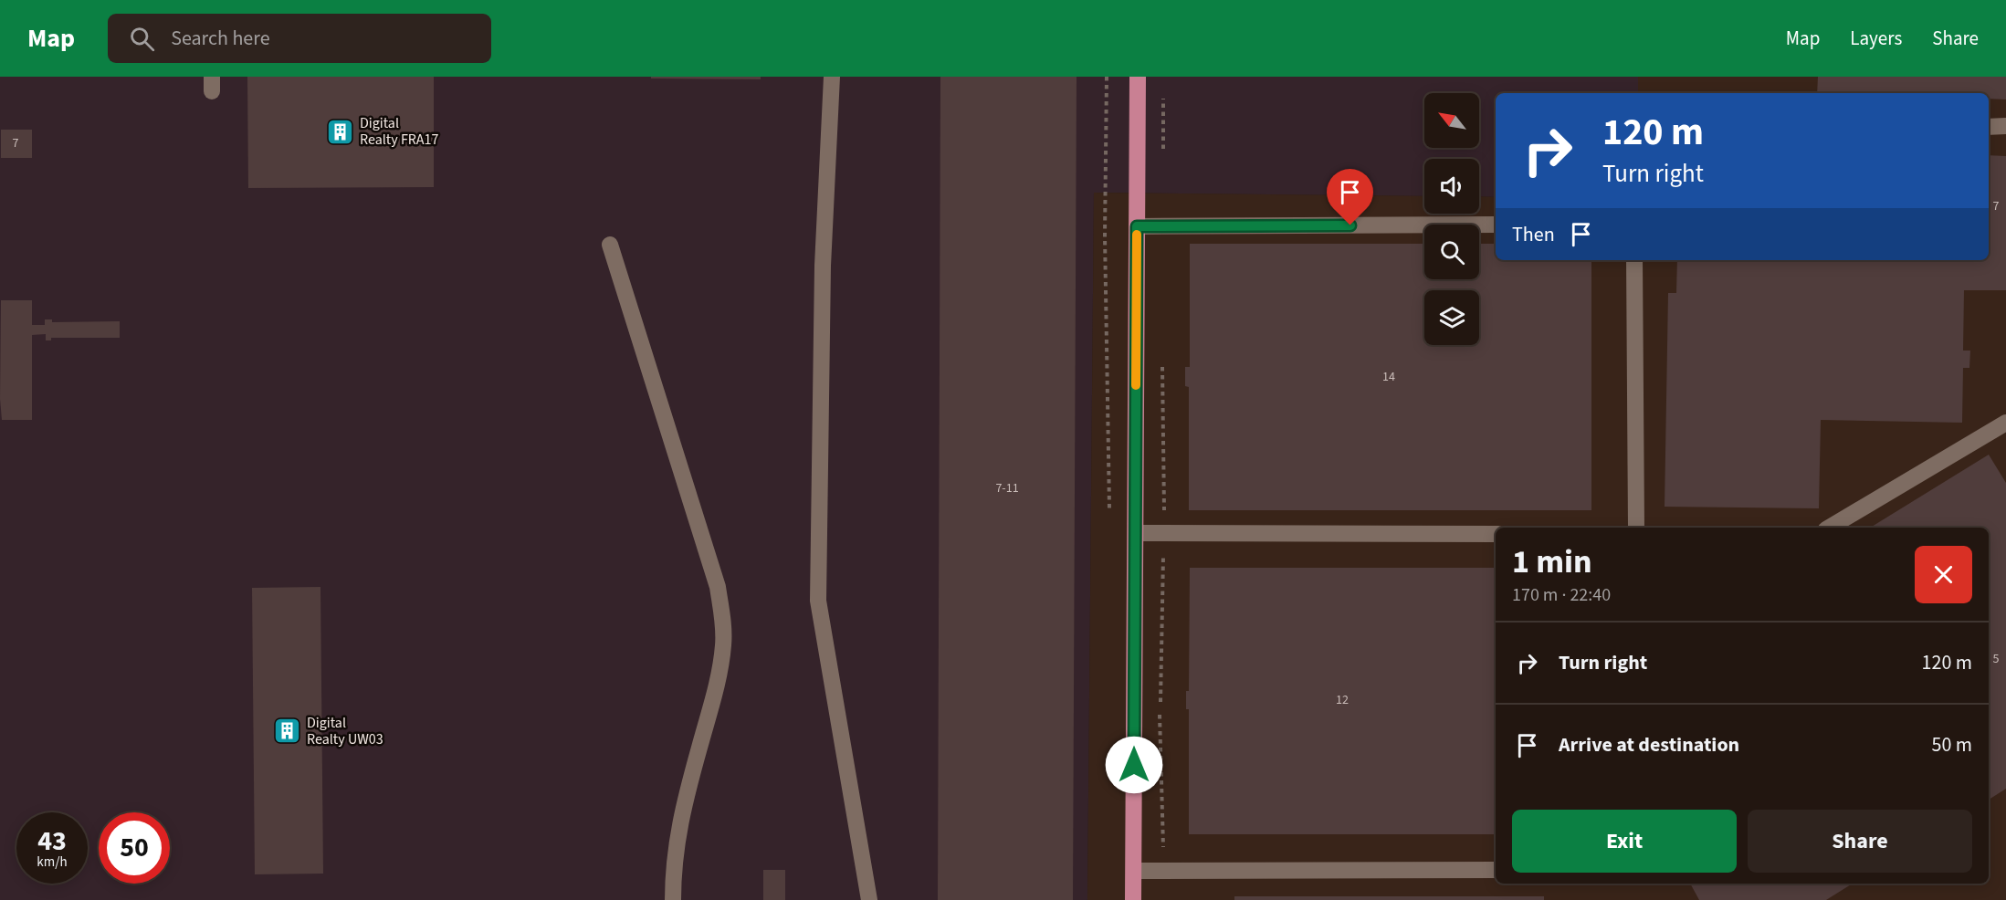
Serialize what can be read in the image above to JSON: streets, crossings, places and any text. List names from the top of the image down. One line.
{"places":{"building":["Digital Realty FRA17","Digital Realty UW03"]},"house_numbers":["7","7","14","7-11","5","12"],"north":"top left","page":{"header":"Map","search":"Search here","nav":["Map","Layers","Share"],"turn":["120 m","Turn right"],"then":"Then","heading":["1 min","170 m · 22:40"],"list":[{"name":"Turn right","value":"120 m"},{"name":"Arrive at destination","value":"50 m"}],"buttons":["Exit","Share"],"speed":"43 km/h","limit":"50"}}
